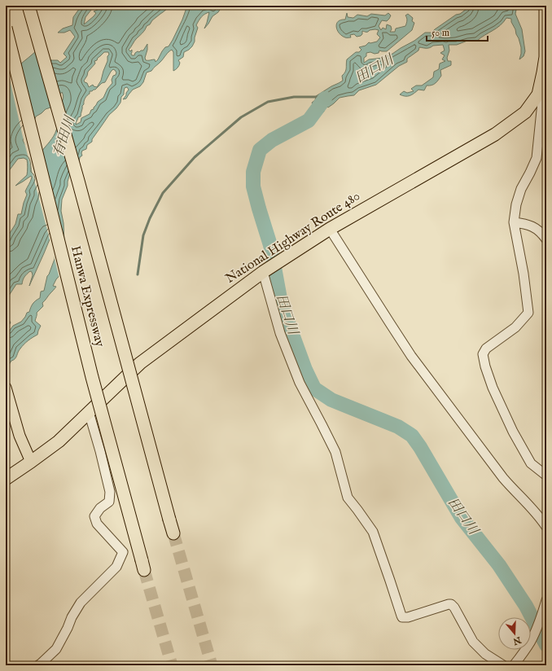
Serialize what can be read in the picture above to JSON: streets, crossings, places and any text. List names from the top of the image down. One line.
{"streets":{"highway":["National Highway Route 480","Hanwa Expressway"]},"water":["田口川","有田川"],"scale_bar":"50 m","north":"bottom"}
